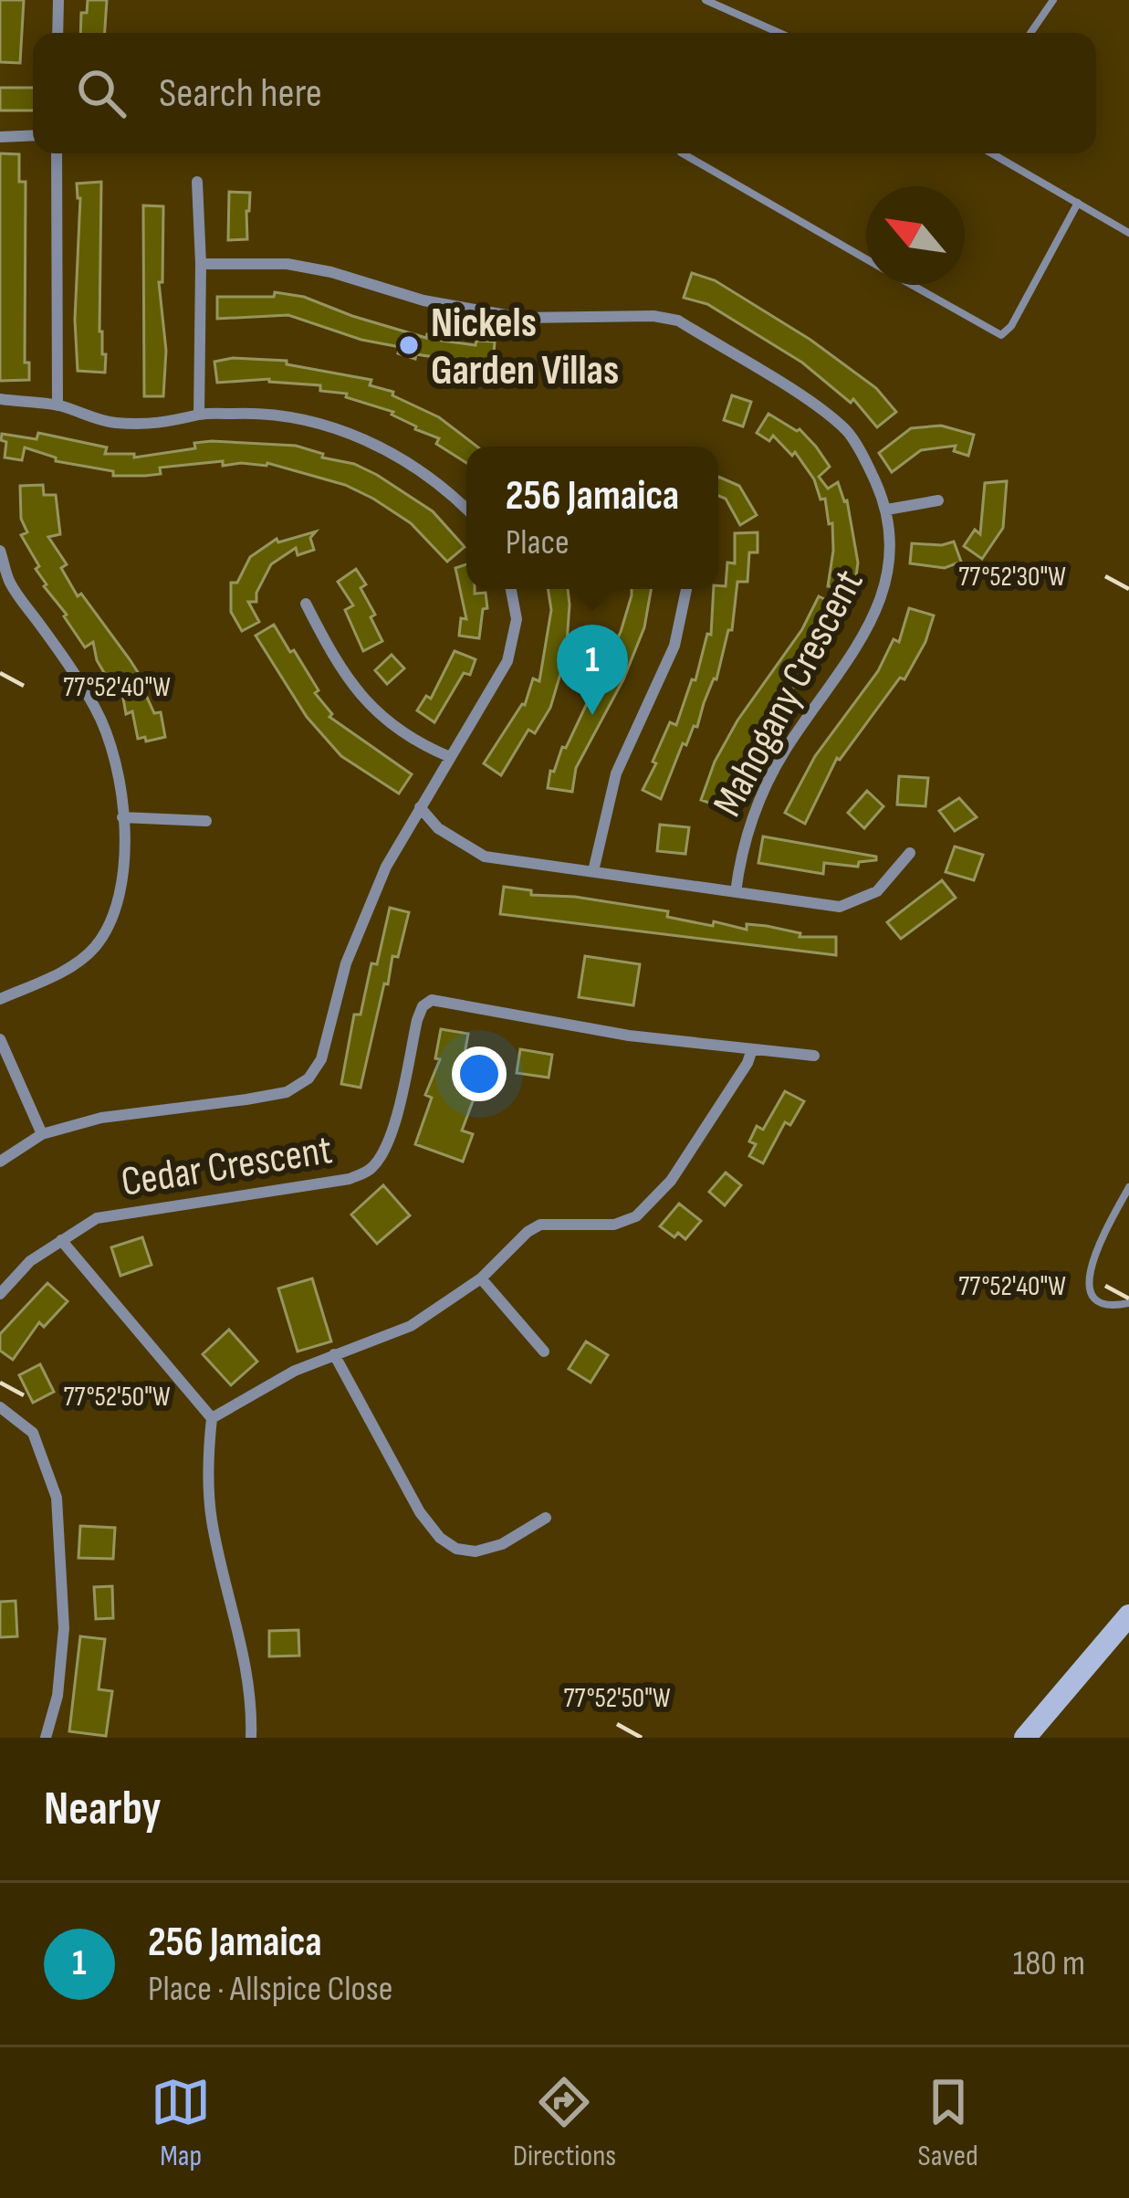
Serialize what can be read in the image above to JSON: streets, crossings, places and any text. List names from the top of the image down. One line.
{"streets":{"street":["Mahogany Crescent","Cedar Crescent"]},"places":["Nickels Garden Villas"],"north":"top left","page":{"search":"Search here","popup":["256 Jamaica","Place"],"pins":"1","heading":"Nearby","list":[{"mark":"1","name":"256 Jamaica","note":"Place · Allspice Close","value":"180 m"}],"nav":["Map","Directions","Saved"]},"coordinates":["77°52'30\"W","77°52'40\"W","77°52'50\"W"]}
